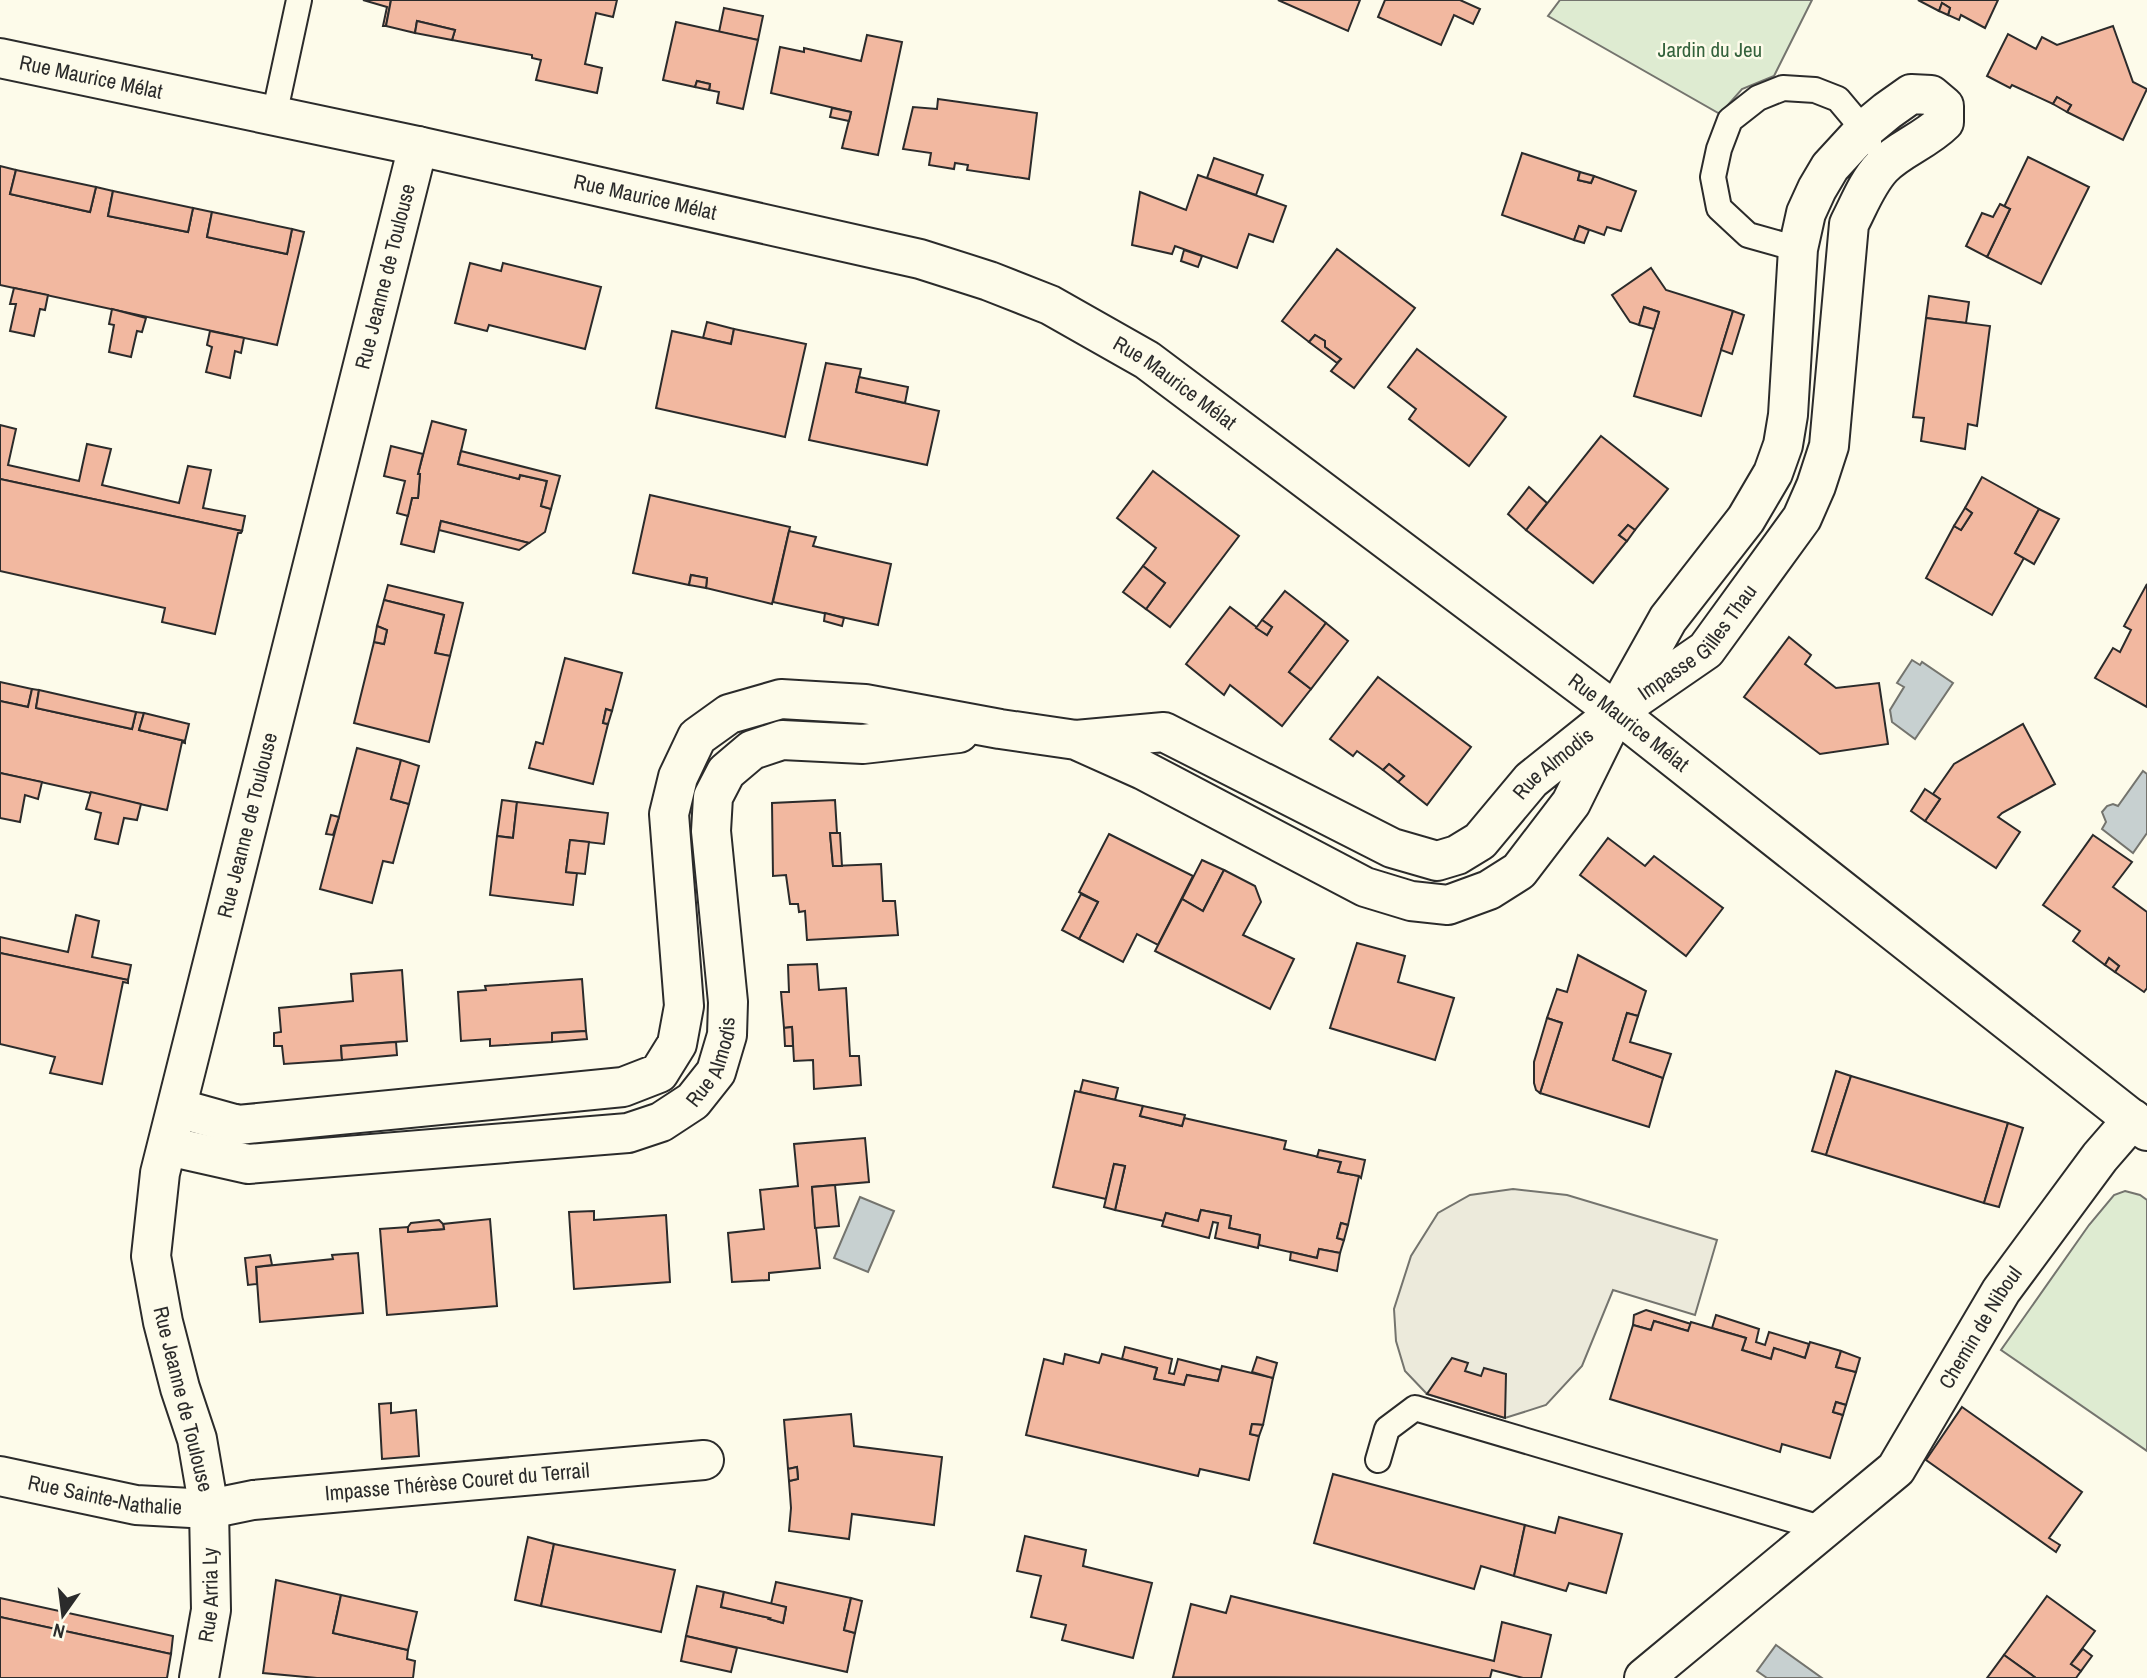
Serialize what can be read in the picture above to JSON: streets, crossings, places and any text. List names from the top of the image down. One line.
{"streets":{"street":["Rue Maurice Mélat","Rue Jeanne de Toulouse","Impasse Gilles Thau","Rue Almodis","Chemin de Niboul","Impasse Thérèse Couret du Terrail","Rue Sainte-Nathalie","Rue Arria Ly"]},"crossings":[["Rue Maurice Mélat","Rue Jeanne de Toulouse"],["Rue Maurice Mélat","Impasse Gilles Thau"],["Rue Maurice Mélat","Rue Almodis"],["Rue Maurice Mélat","Chemin de Niboul"],["Rue Jeanne de Toulouse","Rue Almodis"],["Rue Jeanne de Toulouse","Impasse Thérèse Couret du Terrail"],["Rue Jeanne de Toulouse","Rue Sainte-Nathalie"],["Rue Jeanne de Toulouse","Rue Arria Ly"],["Impasse Gilles Thau","Rue Almodis"],["Impasse Thérèse Couret du Terrail","Rue Sainte-Nathalie"],["Impasse Thérèse Couret du Terrail","Rue Arria Ly"],["Rue Sainte-Nathalie","Rue Arria Ly"]],"parks":["Jardin du Jeu"],"north":"bottom"}
